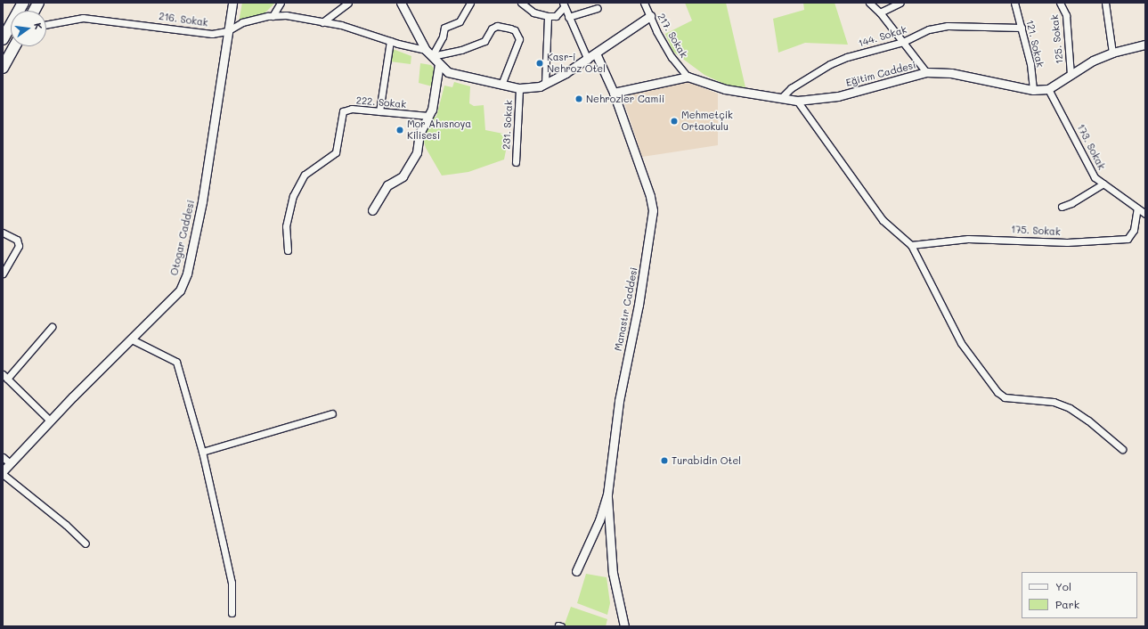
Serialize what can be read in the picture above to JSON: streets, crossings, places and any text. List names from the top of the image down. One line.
{"streets":{"street":["216. Sokak","217. Sokak","144. Sokak","125. Sokak","121. Sokak","Eğitim Caddesi","222. Sokak","231. Sokak","173. Sokak","175. Sokak","Otogar Caddesi","Manastır Caddesi"]},"crossings":[["216. Sokak","Otogar Caddesi"],["217. Sokak","Eğitim Caddesi"],["144. Sokak","121. Sokak"],["144. Sokak","Eğitim Caddesi"],["121. Sokak","Eğitim Caddesi"],["Eğitim Caddesi","173. Sokak"],["173. Sokak","175. Sokak"]],"places":["Kasr-i Nehroz Otel","Nehrozler Camii","Mehmetçik Ortaokulu","Mor Ahısnoya Kilisesi","Turabidin Otel"],"legend":["Yol","Park"],"north":"right"}
